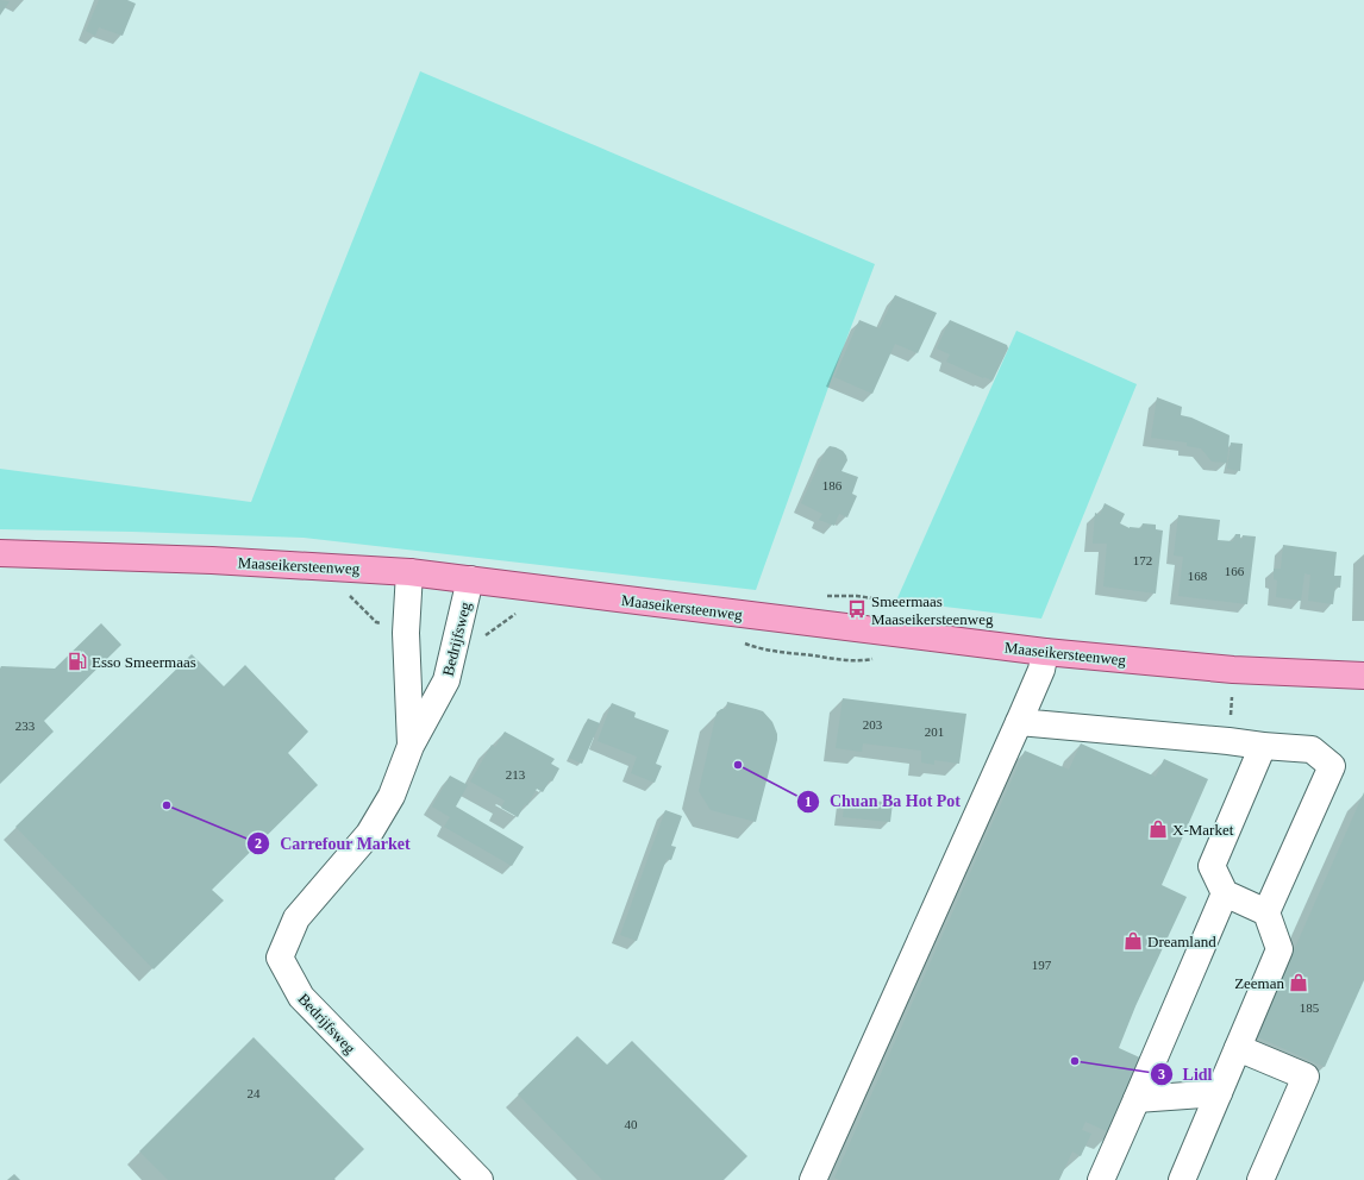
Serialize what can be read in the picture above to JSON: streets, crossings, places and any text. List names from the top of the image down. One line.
{"streets":{"main road":["Maaseikersteenweg"],"street":["Bedrijfsweg"]},"crossings":[["Maaseikersteenweg","Bedrijfsweg"]],"places":{"bus stop":["Smeermaas Maaseikersteenweg"],"fuel station":["Esso Smeermaas"],"other":["Chuan Ba Hot Pot","Carrefour Market","Lidl"],"shop":["X-Market","Dreamland","Zeeman"]},"house_numbers":["186","172","166","168","203","233","201","213","197","185","24","40"]}
